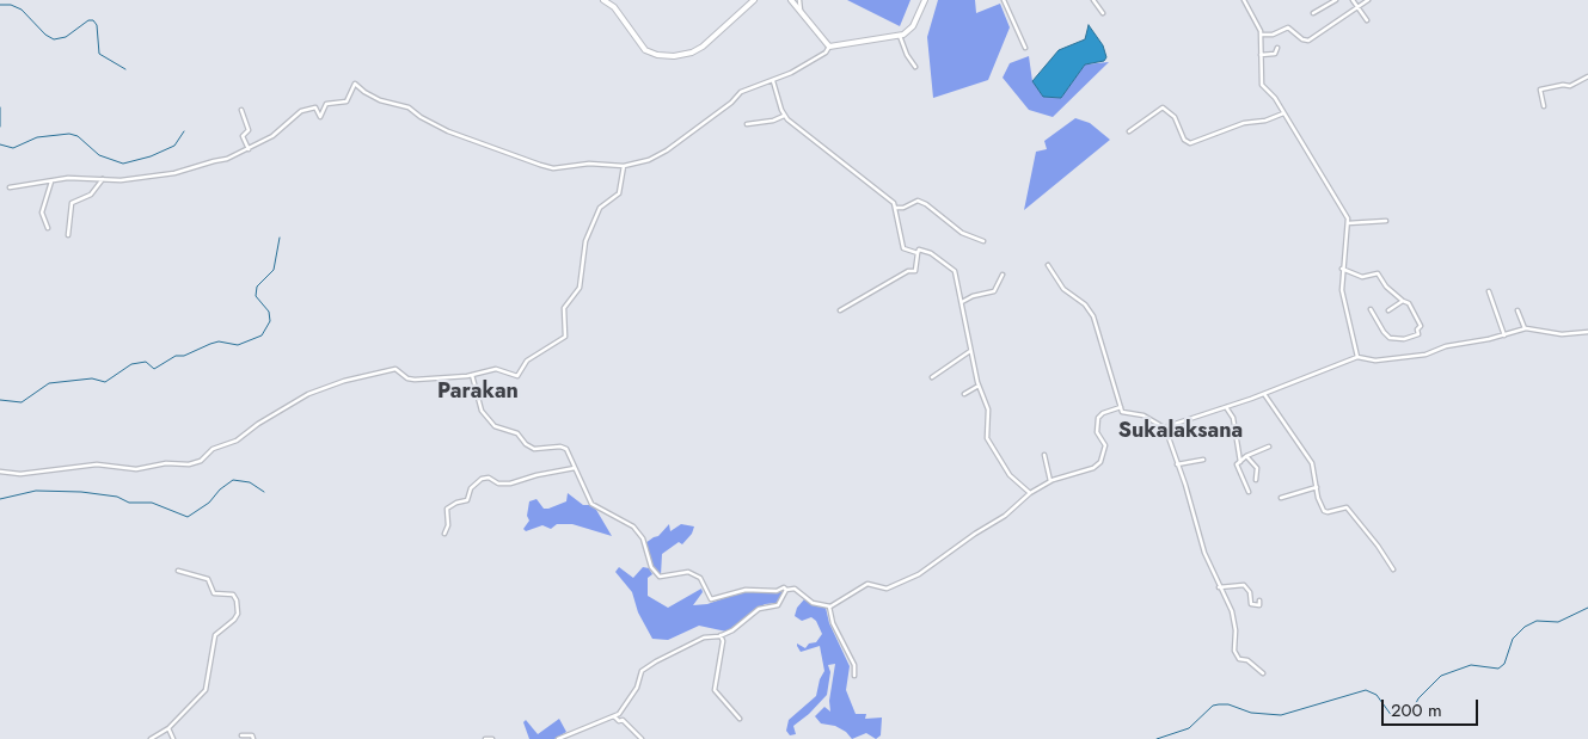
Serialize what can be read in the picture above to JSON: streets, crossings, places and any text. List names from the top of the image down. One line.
{"districts":["Parakan","Sukalaksana"],"scale_bar":"200 m"}
